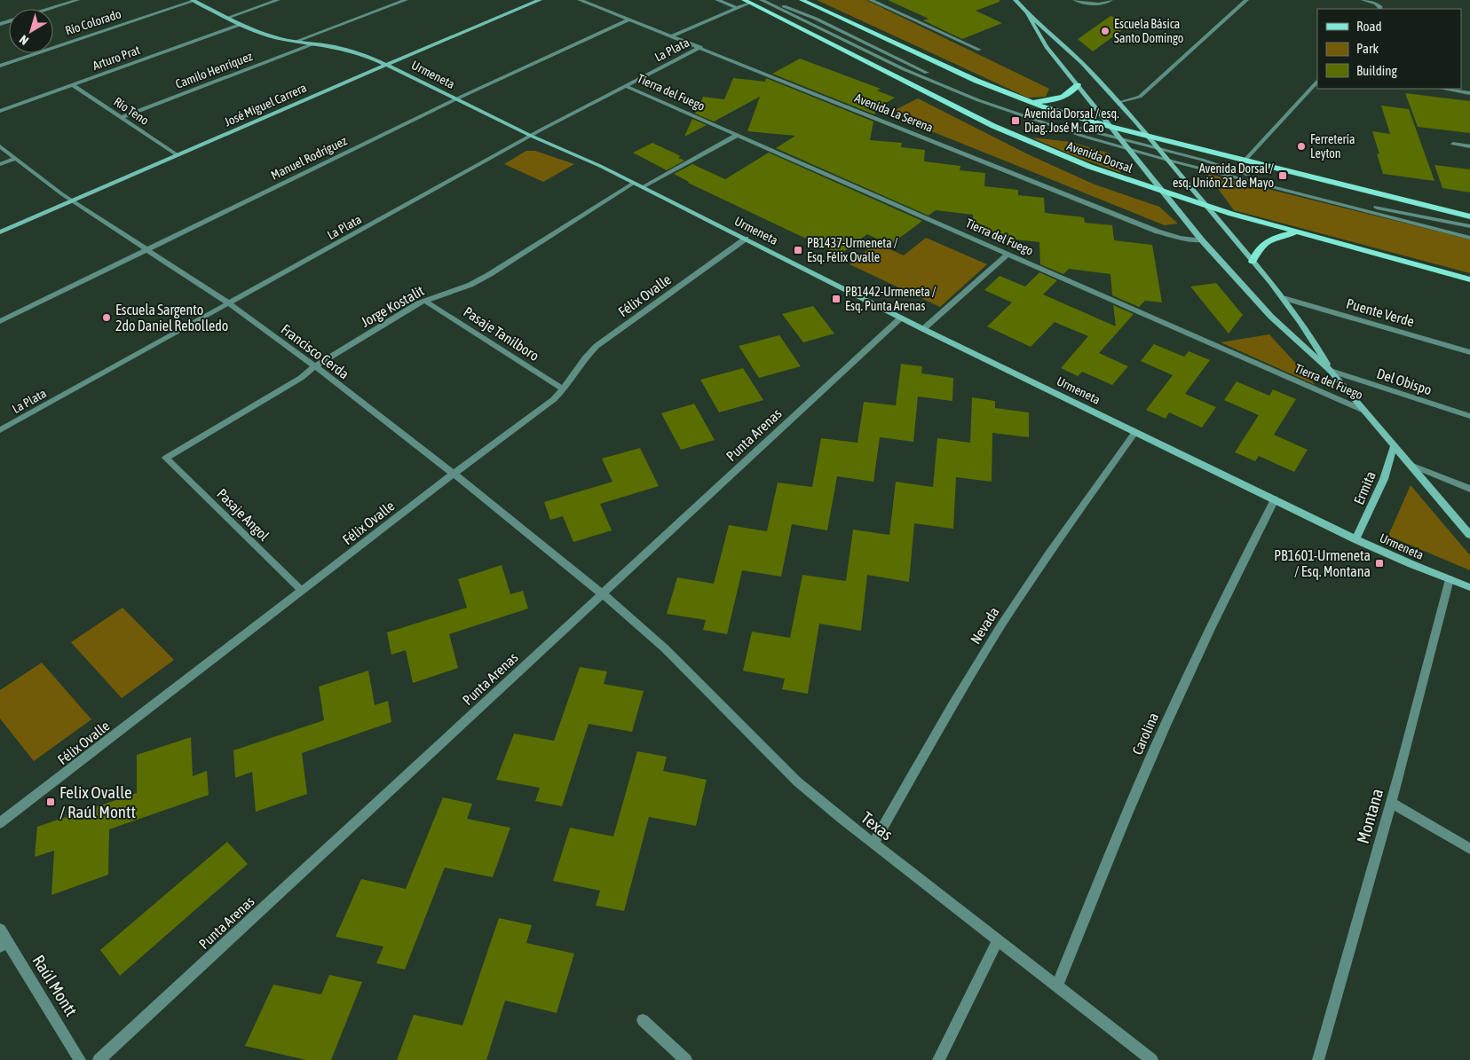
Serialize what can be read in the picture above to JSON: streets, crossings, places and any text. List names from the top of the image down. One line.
{"streets":{"main road":["Avenida Dorsal"],"street":["Río Colorado","La Plata","Arturo Prat","Camilo Henríquez","Urmeneta","Tierra del Fuego","José Miguel Carrera","Río Teno","Avenida La Serena","Manuel Rodríguez","Félix Ovalle","Jorge Kostalit","Puente Verde","Pasaje Tanilboro","Francisco Cerda","Del Obispo","Punta Arenas","Ermita","Pasaje Angol","Nevada","Carolina","Montana","Texas","Raúl Montt"]},"crossings":[["Río Colorado","Urmeneta"],["La Plata","Urmeneta"],["La Plata","Tierra del Fuego"],["La Plata","Avenida La Serena"],["La Plata","Francisco Cerda"],["Arturo Prat","Urmeneta"],["Arturo Prat","Río Teno"],["Camilo Henríquez","Urmeneta"],["Camilo Henríquez","Río Teno"],["Urmeneta","José Miguel Carrera"],["Urmeneta","Manuel Rodríguez"],["Urmeneta","Félix Ovalle"],["Urmeneta","Jorge Kostalit"],["Urmeneta","Punta Arenas"],["Urmeneta","Ermita"],["Urmeneta","Nevada"],["Urmeneta","Carolina"],["Urmeneta","Montana"],["José Miguel Carrera","Río Teno"],["José Miguel Carrera","Francisco Cerda"],["Avenida La Serena","Manuel Rodríguez"],["Manuel Rodríguez","Francisco Cerda"],["Félix Ovalle","Pasaje Tanilboro"],["Félix Ovalle","Francisco Cerda"],["Félix Ovalle","Pasaje Angol"],["Jorge Kostalit","Pasaje Tanilboro"],["Jorge Kostalit","Francisco Cerda"],["Jorge Kostalit","Pasaje Angol"],["Francisco Cerda","Punta Arenas"],["Francisco Cerda","Texas"],["Punta Arenas","Texas"],["Nevada","Texas"],["Carolina","Texas"]],"places":{"other":["Escuela Básica Santo Domingo","Ferretería Leyton","Escuela Sargento 2do Daniel Rebolledo"],"transit":["Avenida Dorsal / esq. Diag. José M. Caro","Avenida Dorsal / esq. Unión 21 de Mayo","PB1437-Urmeneta / Esq. Félix Ovalle","PB1442-Urmeneta / Esq. Punta Arenas","PB1601-Urmeneta / Esq. Montana","Felix Ovalle / Raúl Montt"]},"legend":["Road","Park","Building"],"north":"bottom left"}
